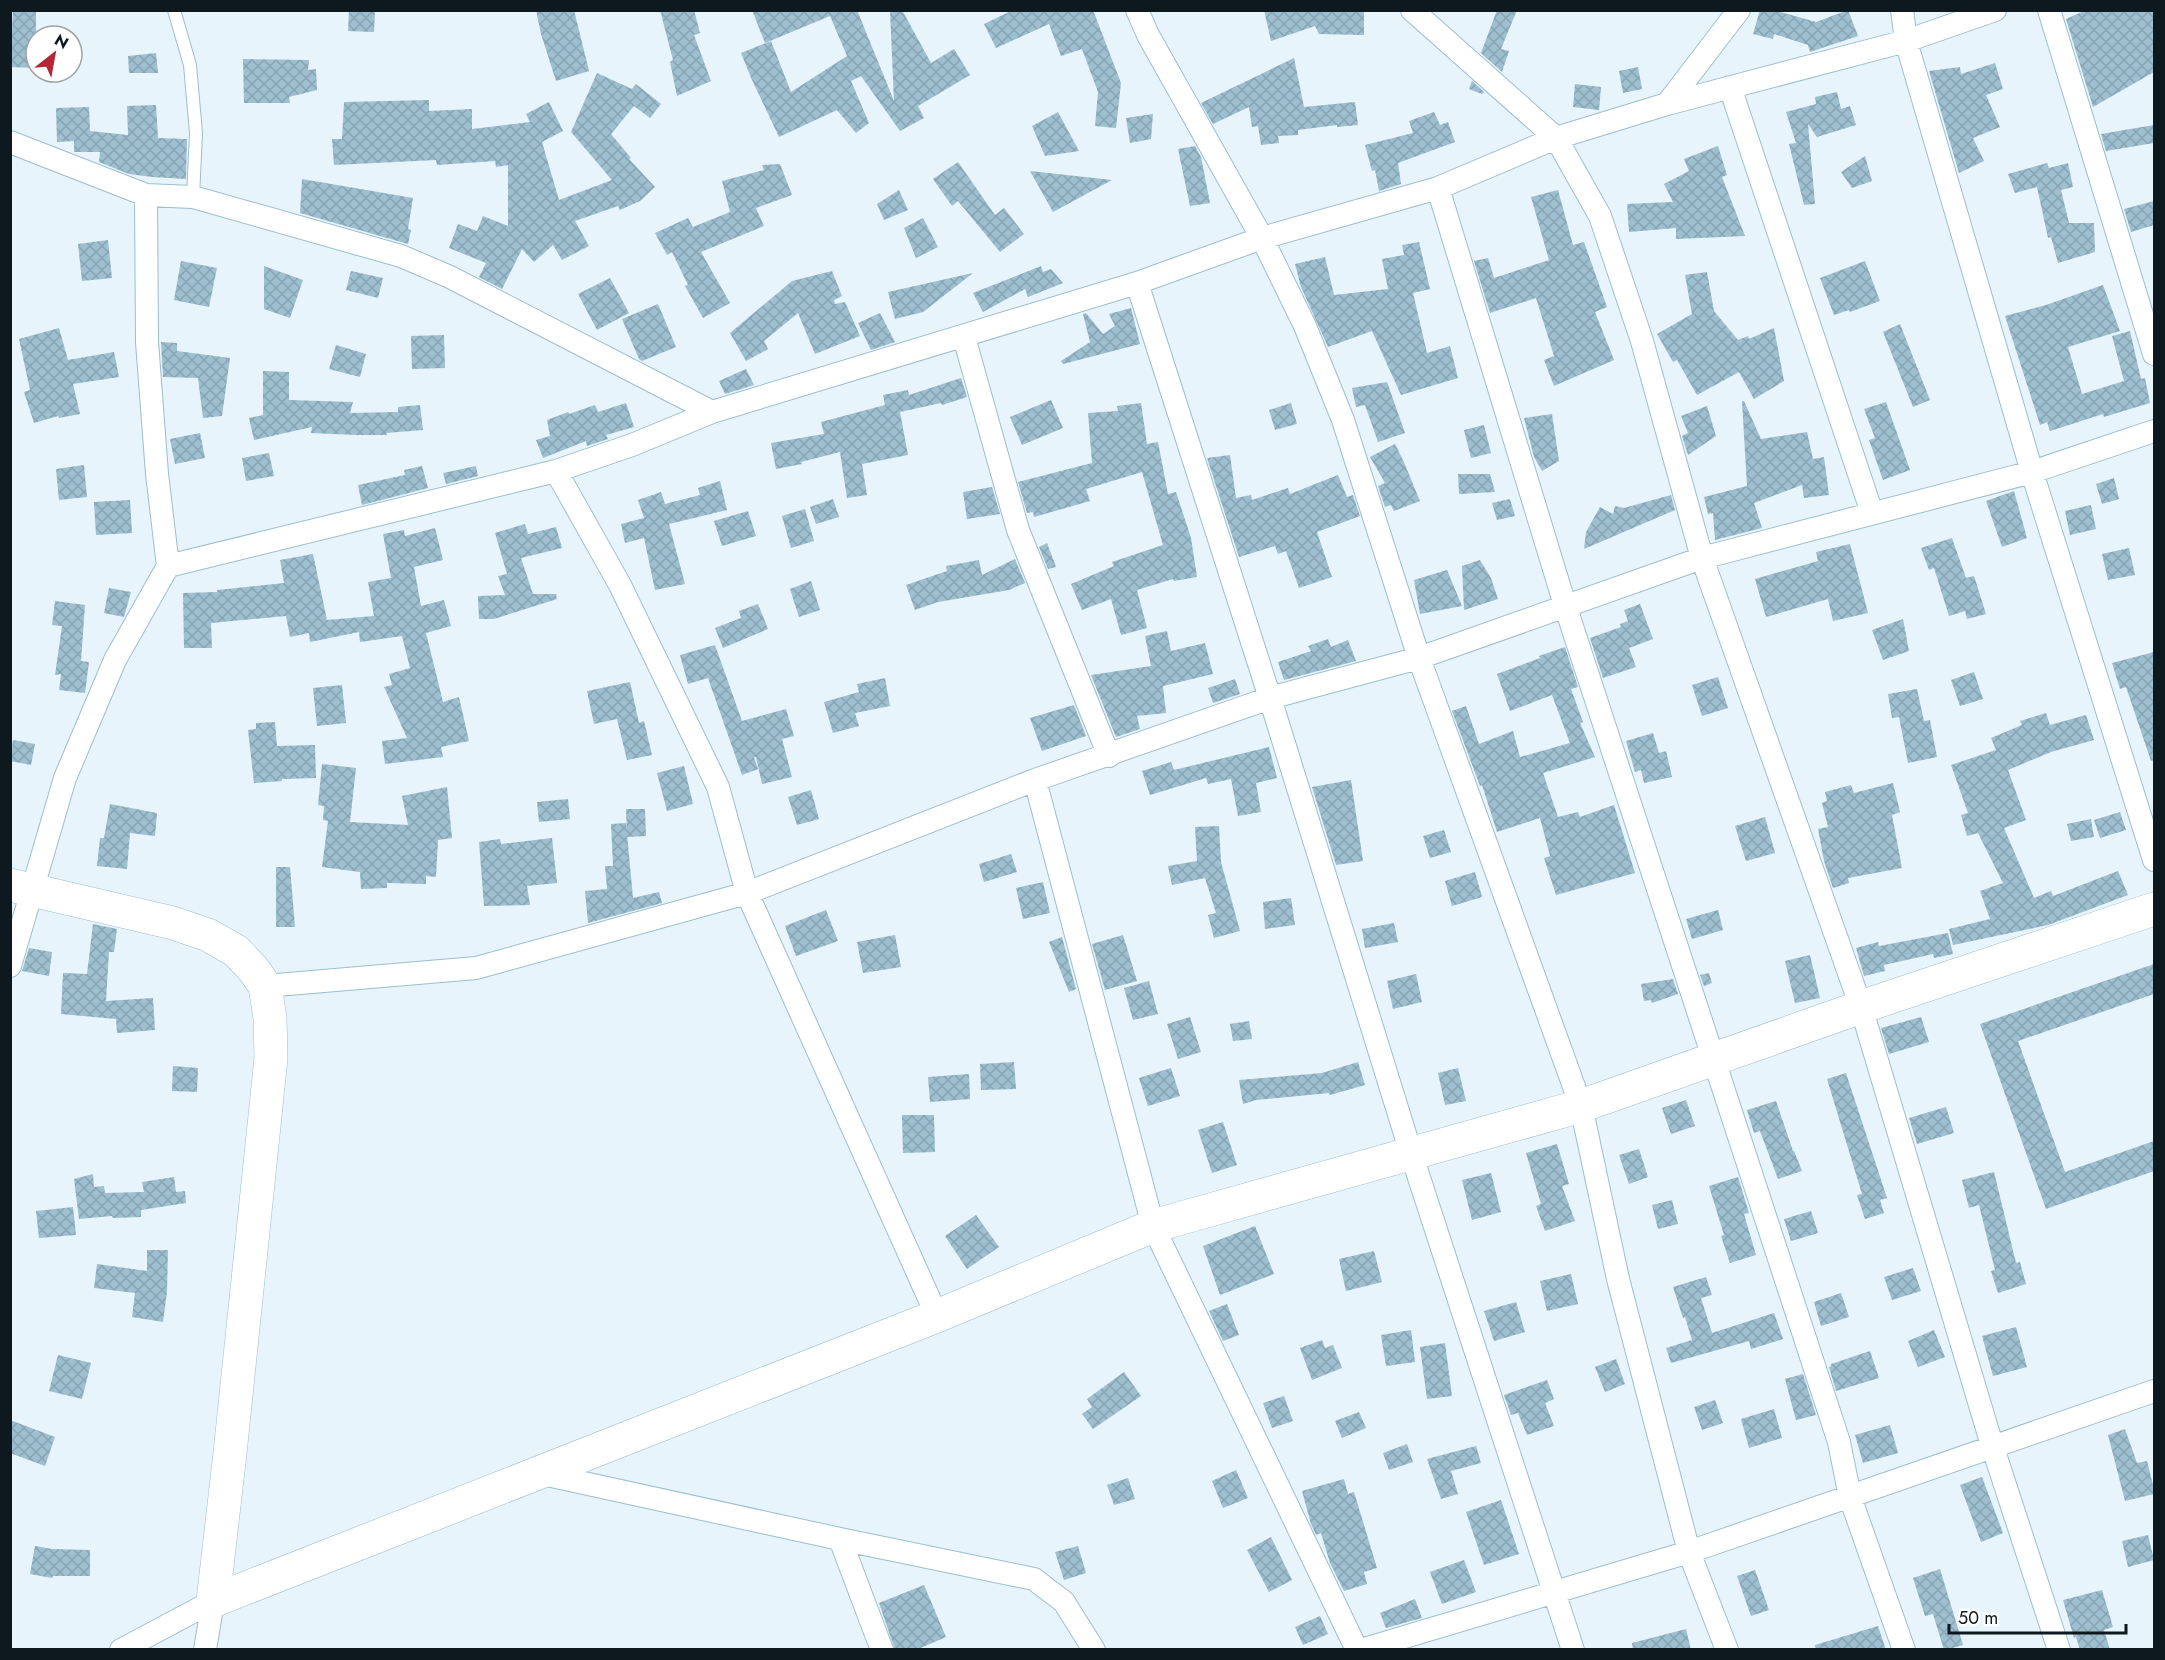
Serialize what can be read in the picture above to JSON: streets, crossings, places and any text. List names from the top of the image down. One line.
{"scale_bar":"50 m","north":"top right"}
